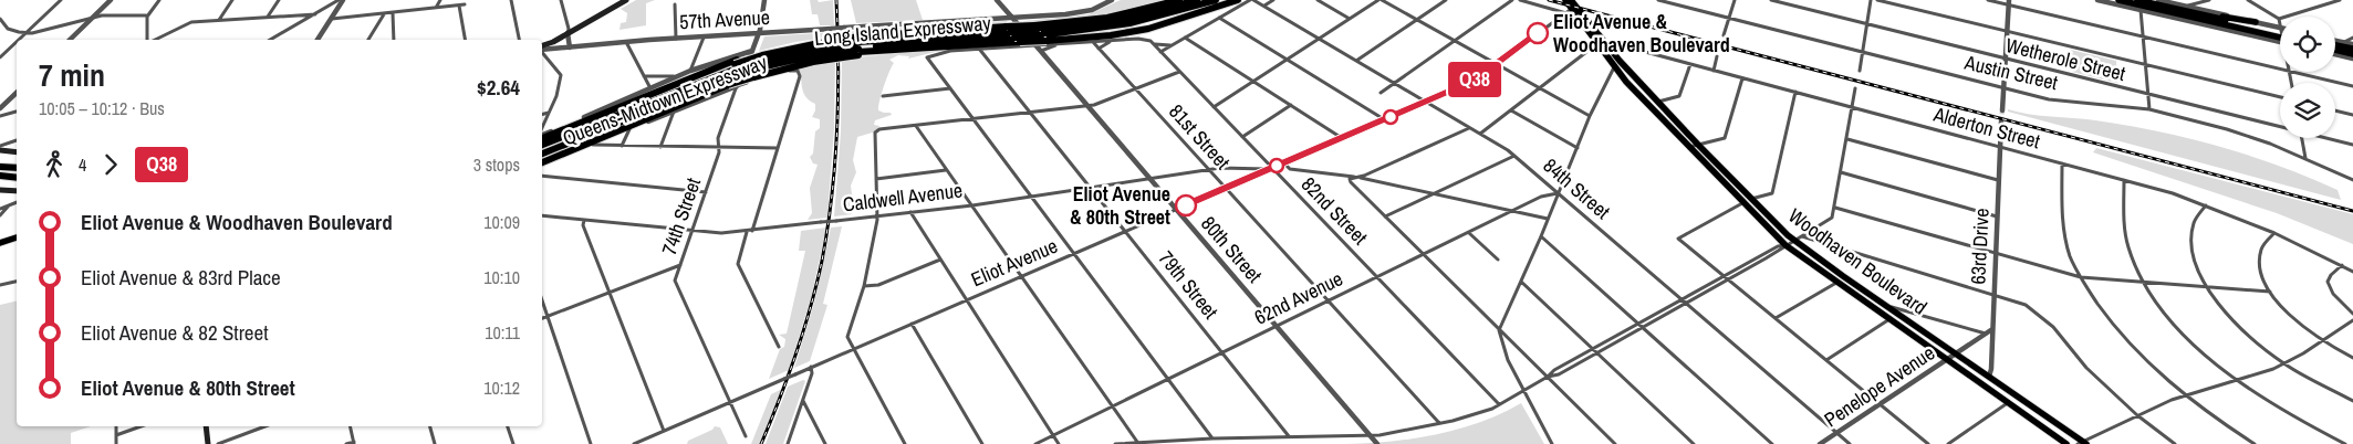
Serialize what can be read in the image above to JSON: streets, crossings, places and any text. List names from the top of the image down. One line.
{"streets":{"highway":["Long Island Expressway"],"main road":["Woodhaven Boulevard"],"street":["57th Avenue","Wetherole Street","Austin Street","Queens-Midtown Expressway","Alderton Street","81st Street","84th Street","Caldwell Avenue","82nd Street","74th Street","63rd Drive","80th Street","Eliot Avenue","79th Street","62nd Avenue","Penelope Avenue"]},"crossings":[["57th Avenue","74th Street"],["57th Avenue","80th Street"],["Queens-Midtown Expressway","74th Street"],["Alderton Street","63rd Drive"],["Alderton Street","Woodhaven Boulevard"],["81st Street","Caldwell Avenue"],["81st Street","Eliot Avenue"],["81st Street","62nd Avenue"],["84th Street","Eliot Avenue"],["84th Street","62nd Avenue"],["84th Street","Penelope Avenue"],["Caldwell Avenue","82nd Street"],["Caldwell Avenue","74th Street"],["Caldwell Avenue","80th Street"],["Caldwell Avenue","Eliot Avenue"],["Caldwell Avenue","79th Street"],["82nd Street","Eliot Avenue"],["82nd Street","62nd Avenue"],["74th Street","Eliot Avenue"],["63rd Drive","Woodhaven Boulevard"],["80th Street","Eliot Avenue"],["80th Street","62nd Avenue"],["Woodhaven Boulevard","Eliot Avenue"],["Woodhaven Boulevard","Penelope Avenue"],["Eliot Avenue","79th Street"],["79th Street","62nd Avenue"]],"places":["Eliot Avenue & Woodhaven Boulevard","Eliot Avenue & 80th Street"],"lines":["bus line Q38"],"page":{"on_map":"Q38","heading":["7 min","10:05 – 10:12 · Bus","$2.64"],"legs":["4","Q38","3 stops"],"list":[{"name":"Eliot Avenue & Woodhaven Boulevard","value":"10:09"},{"name":"Eliot Avenue & 83rd Place","value":"10:10"},{"name":"Eliot Avenue & 82 Street","value":"10:11"},{"name":"Eliot Avenue & 80th Street","value":"10:12"}]}}
